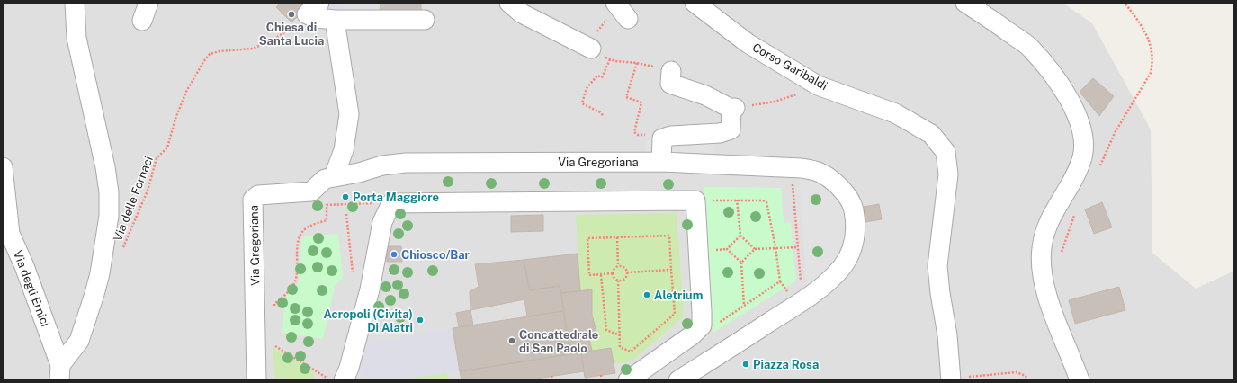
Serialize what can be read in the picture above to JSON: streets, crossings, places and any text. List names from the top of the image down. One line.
{"streets":{"street":["Corso Garibaldi","Via Gregoriana","Via degli Ernici"],"path":["Via delle Fornaci"]},"places":["Chiesa di Santa Lucia","Porta Maggiore","Chiosco/Bar","Aletrium","Acropoli (Civita) Di Alatri","Concattedrale di San Paolo","Piazza Rosa"]}
